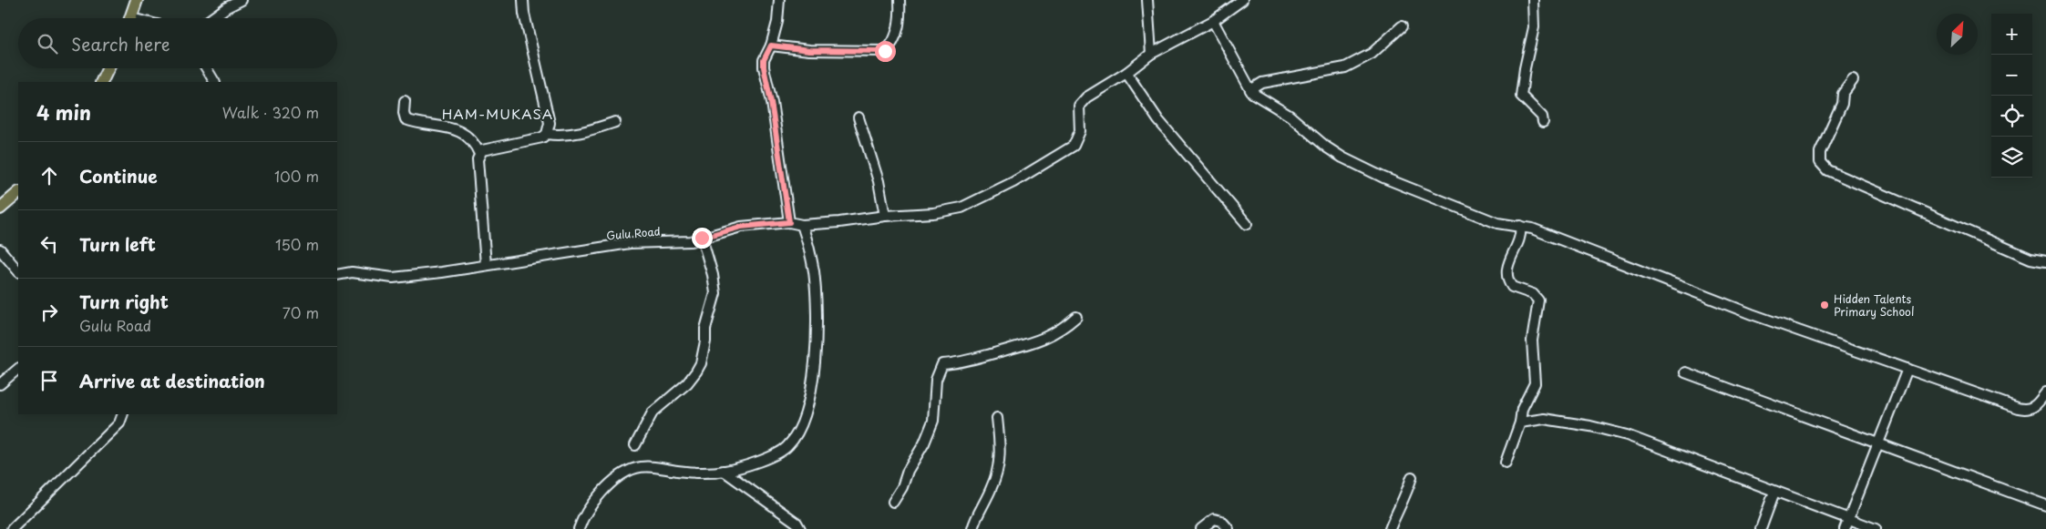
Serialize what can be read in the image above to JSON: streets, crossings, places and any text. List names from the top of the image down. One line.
{"streets":{"street":["Gulu Road"]},"districts":["HAM-MUKASA"],"places":["Hidden Talents Primary School"],"north":"top right","page":{"map_buttons":["+","−"],"search":"Search here","heading":["4 min","Walk · 320 m"],"list":[["Continue","100 m"],["Turn left","150 m"],["Turn right","Gulu Road","70 m"],"Arrive at destination"]}}
